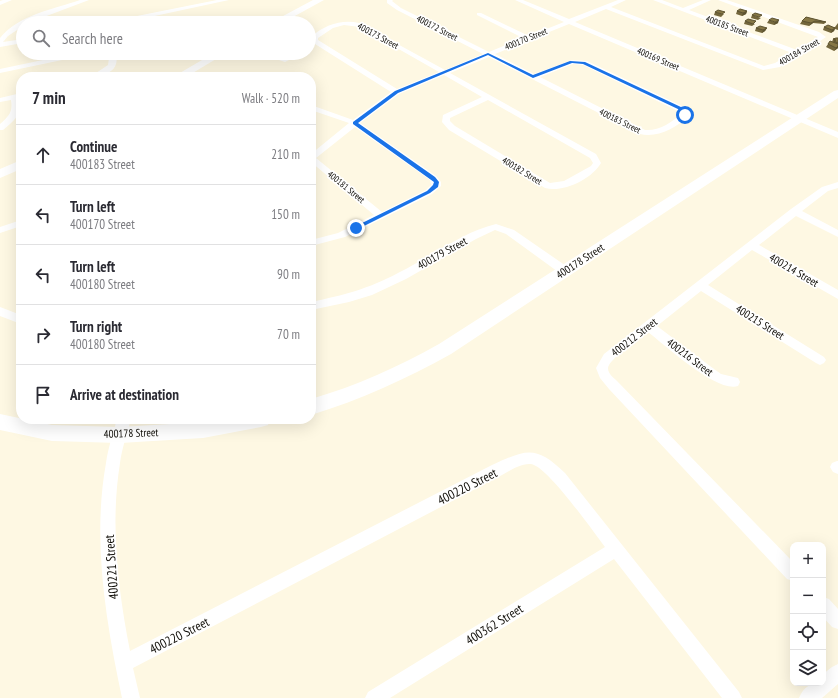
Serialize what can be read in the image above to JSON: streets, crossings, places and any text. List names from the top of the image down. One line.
{"streets":{"street":["400185 Street","400172 Street","400173 Street","400170 Street","400184 Street","400169 Street","400183 Street","400182 Street","400181 Street","400179 Street","400178 Street","400214 Street","400215 Street","400212 Street","400216 Street","400220 Street","400221 Street","400362 Street"]},"crossings":[["400185 Street","400184 Street"],["400172 Street","400170 Street"],["400172 Street","400183 Street"],["400173 Street","400170 Street"],["400173 Street","400182 Street"],["400170 Street","400184 Street"],["400170 Street","400169 Street"],["400170 Street","400183 Street"],["400170 Street","400182 Street"],["400169 Street","400178 Street"],["400179 Street","400178 Street"],["400178 Street","400221 Street"],["400214 Street","400212 Street"],["400215 Street","400212 Street"],["400212 Street","400216 Street"],["400220 Street","400221 Street"],["400220 Street","400362 Street"]],"page":{"search":"Search here","heading":["7 min","Walk · 520 m"],"list":[["Continue","400183 Street","210 m"],["Turn left","400170 Street","150 m"],["Turn left","400180 Street","90 m"],["Turn right","400180 Street","70 m"],"Arrive at destination"],"map_buttons":["+","−"]}}
